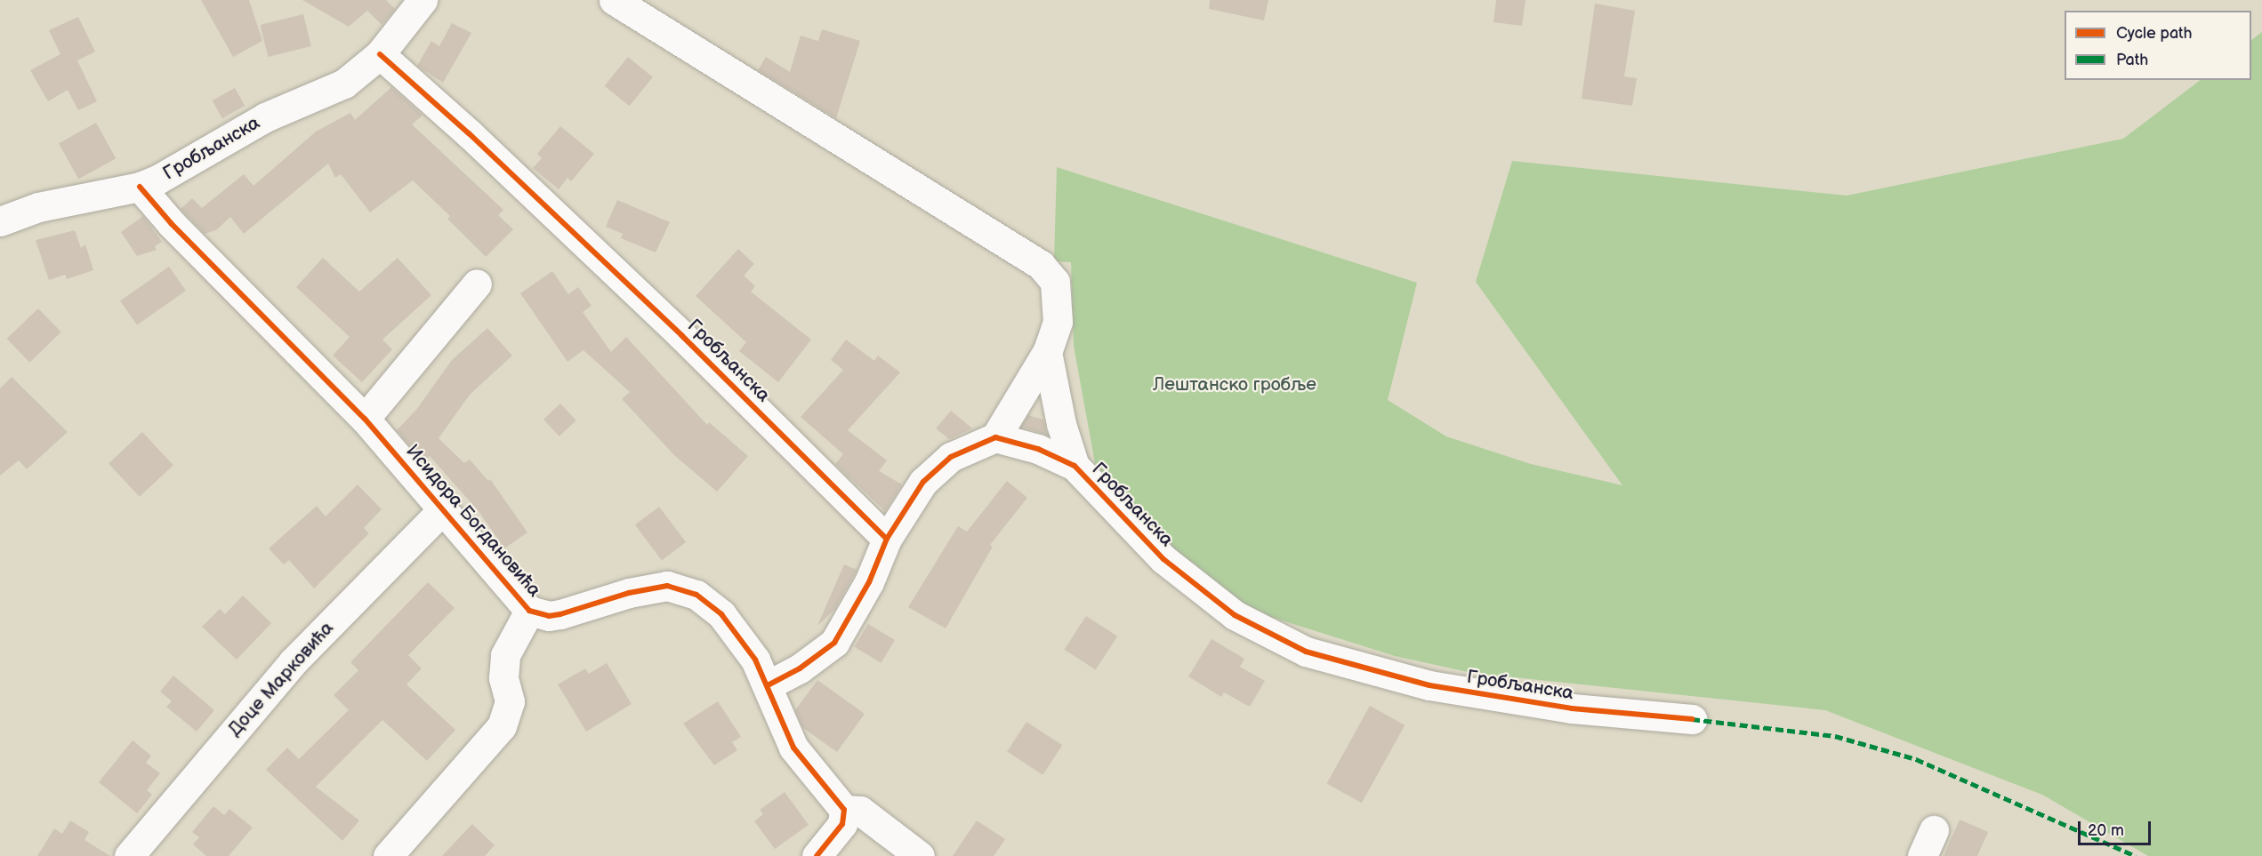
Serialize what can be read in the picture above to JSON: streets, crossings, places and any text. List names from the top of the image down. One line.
{"streets":{"street":["Гробљанска","Исидора Богдановића","Доце Марковића"]},"crossings":[["Гробљанска","Исидора Богдановића"],["Исидора Богдановића","Доце Марковића"]],"parks":["Лештанско гробље"],"legend":["Cycle path","Path"],"scale_bar":"20 m"}
